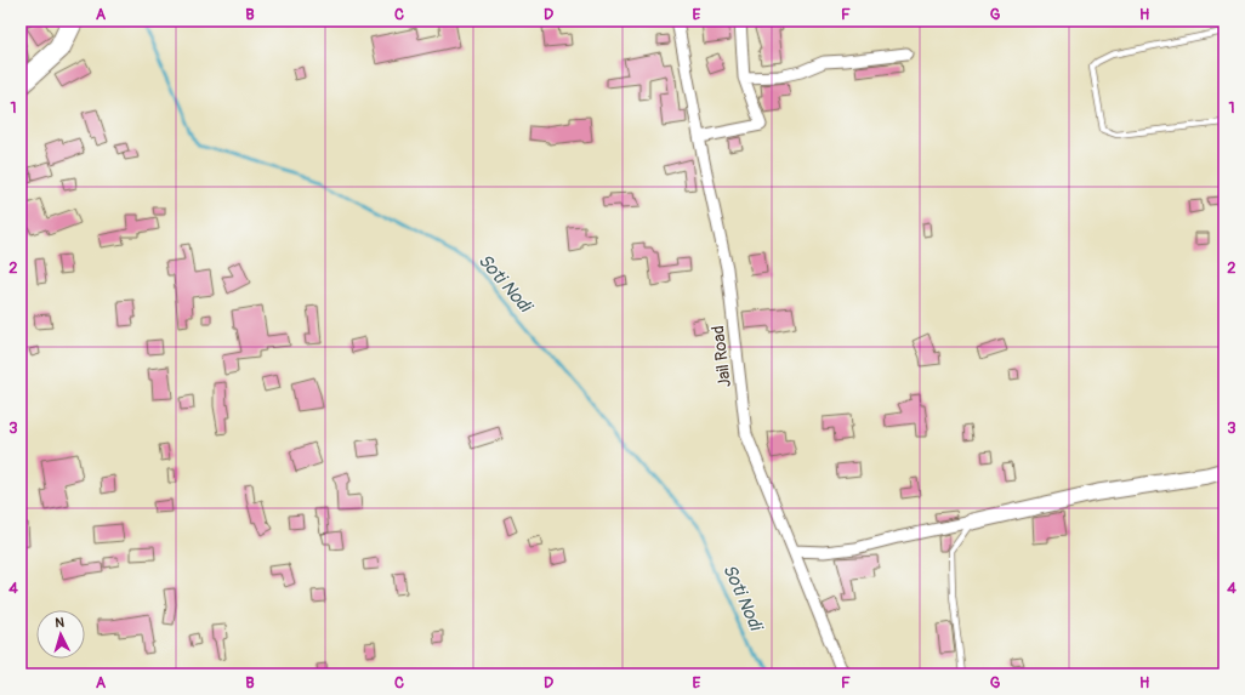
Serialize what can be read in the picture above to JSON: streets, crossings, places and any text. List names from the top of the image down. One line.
{"streets":{"street":["Jail Road"]},"water":["Soti Nodi"],"north":"top","grid":{"columns":["A","B","C","D","E","F","G","H"],"rows":["1","2","3","4"]}}
